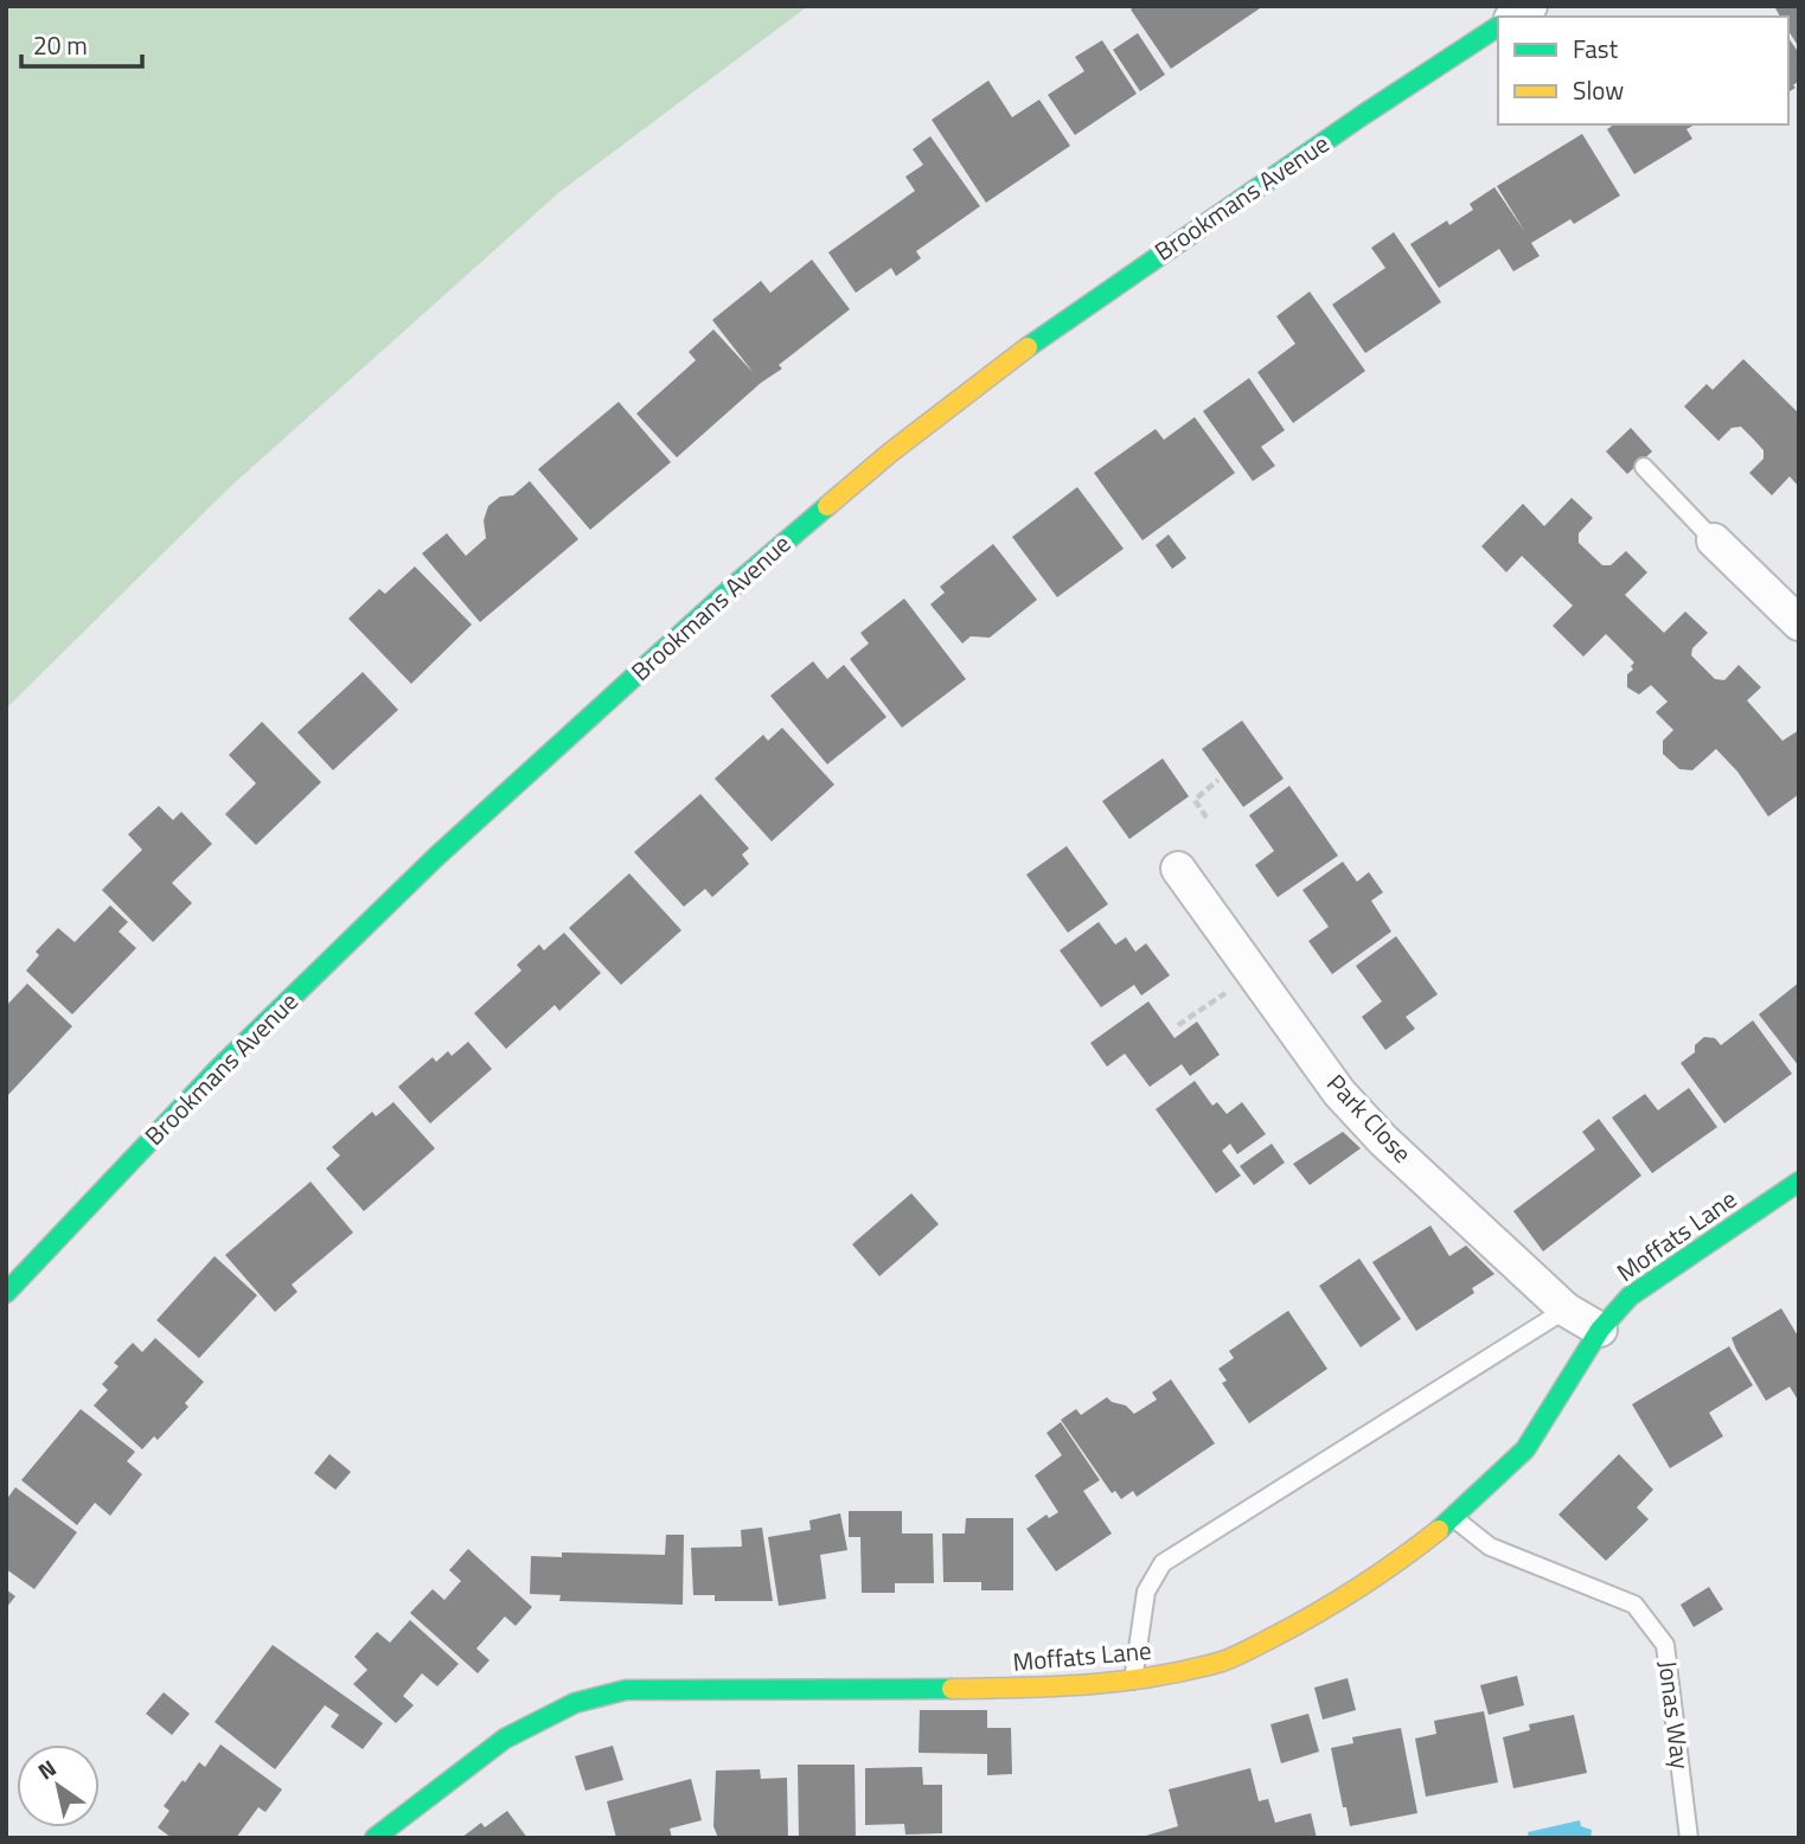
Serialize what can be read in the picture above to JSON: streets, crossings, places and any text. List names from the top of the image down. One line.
{"streets":{"street":["Brookmans Avenue","Park Close","Moffats Lane"],"lane":["Jonas Way"]},"crossings":[["Park Close","Moffats Lane"],["Moffats Lane","Jonas Way"]],"legend":["Fast","Slow"],"scale_bar":"20 m","north":"top left"}
